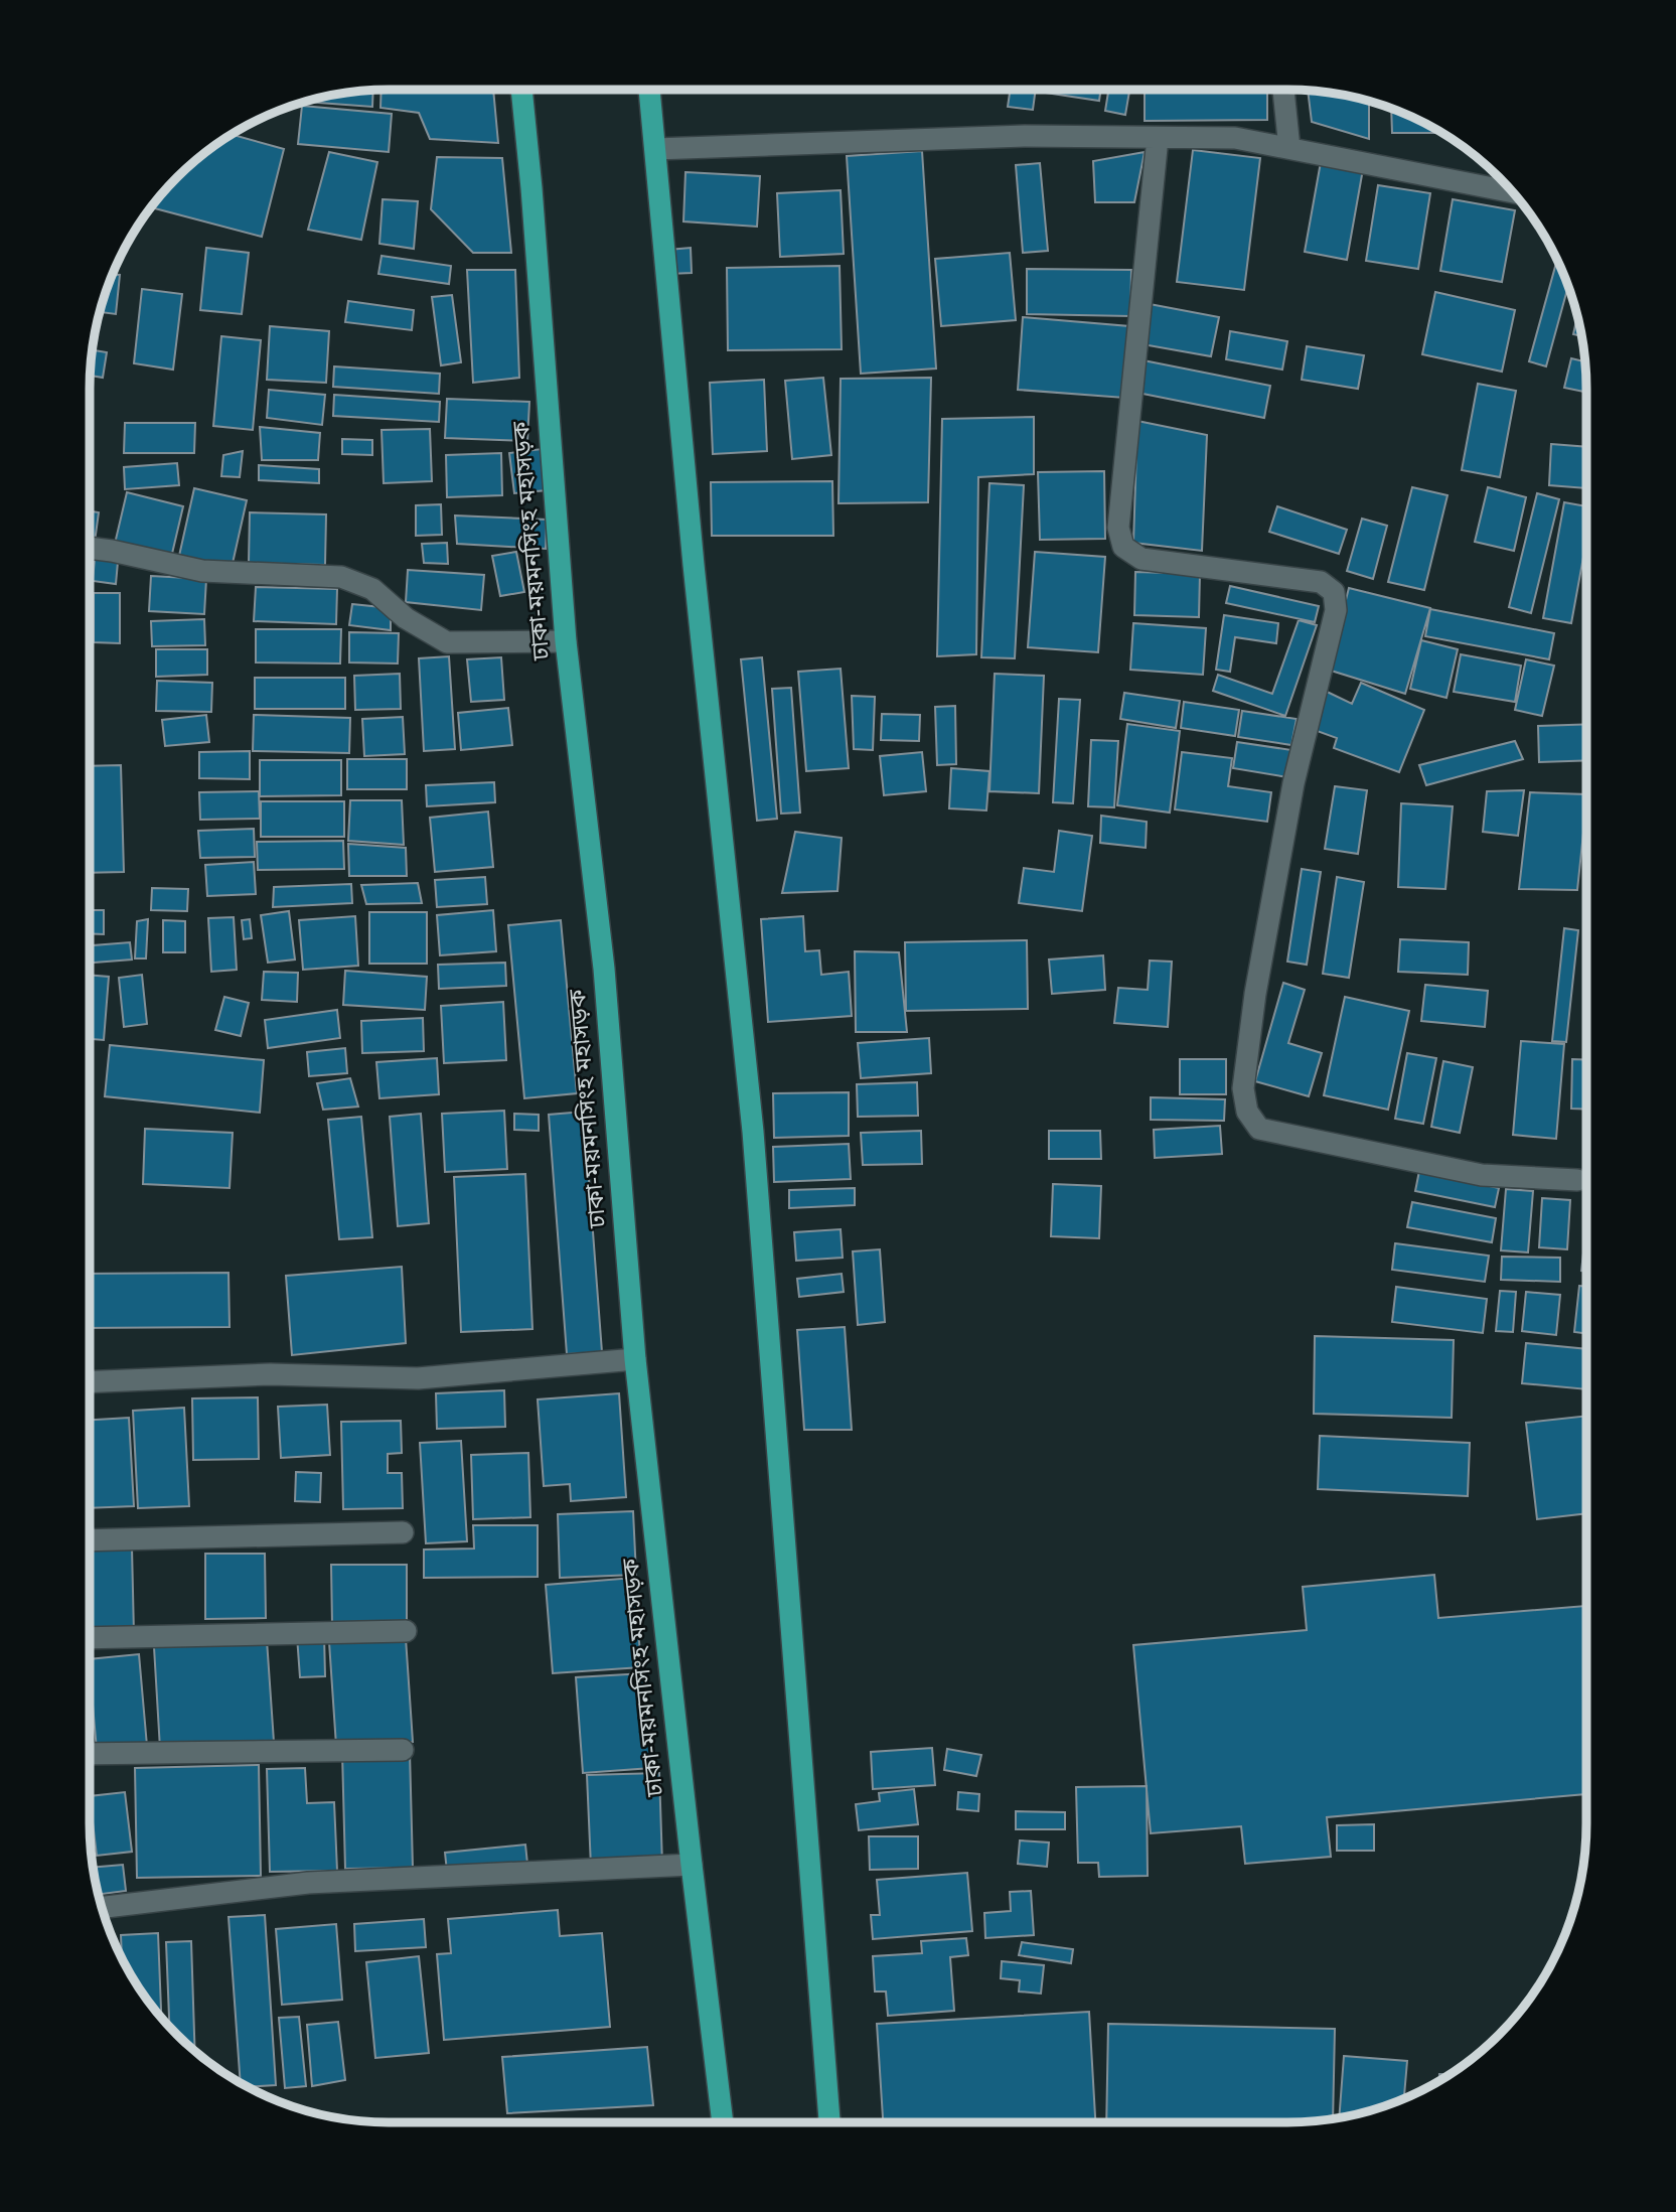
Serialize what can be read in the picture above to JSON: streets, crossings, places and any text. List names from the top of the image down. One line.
{"streets":{"highway":["ঢাকা-ময়মনসিংহ মহাসড়ক"]}}
